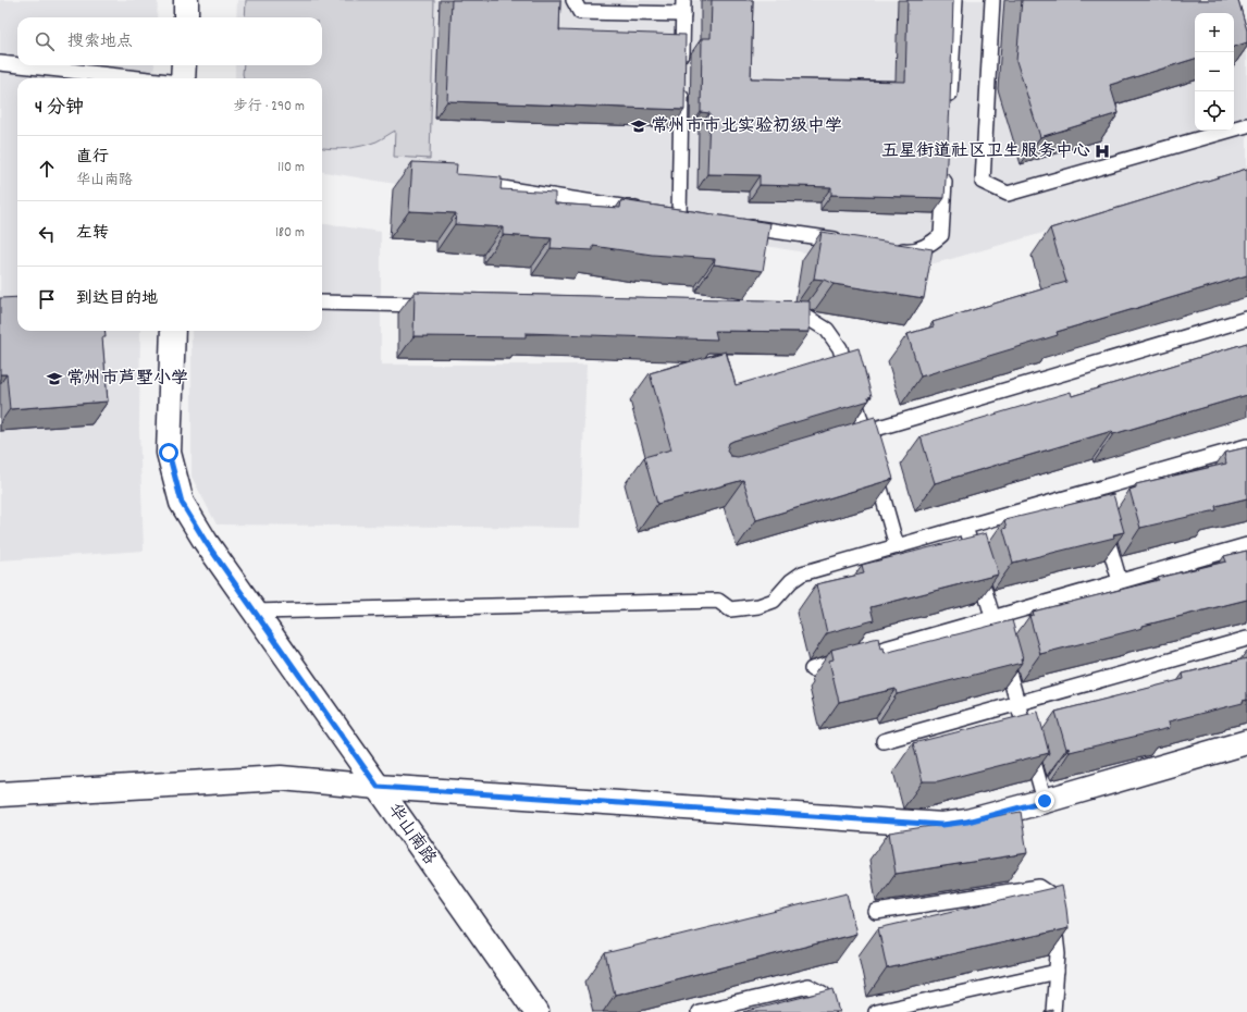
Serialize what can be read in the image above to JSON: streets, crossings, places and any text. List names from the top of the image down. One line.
{"streets":{"street":["华山南路"]},"places":{"school or university":["常州市市北实验初级中学","常州市芦墅小学"],"hospital":["五星街道社区卫生服务中心"]},"page":{"map_buttons":["+","−"],"search":"搜索地点","heading":["4 分钟","步行 · 290 m"],"list":[["直行","华山南路","110 m"],["左转","180 m"],"到达目的地"]}}
